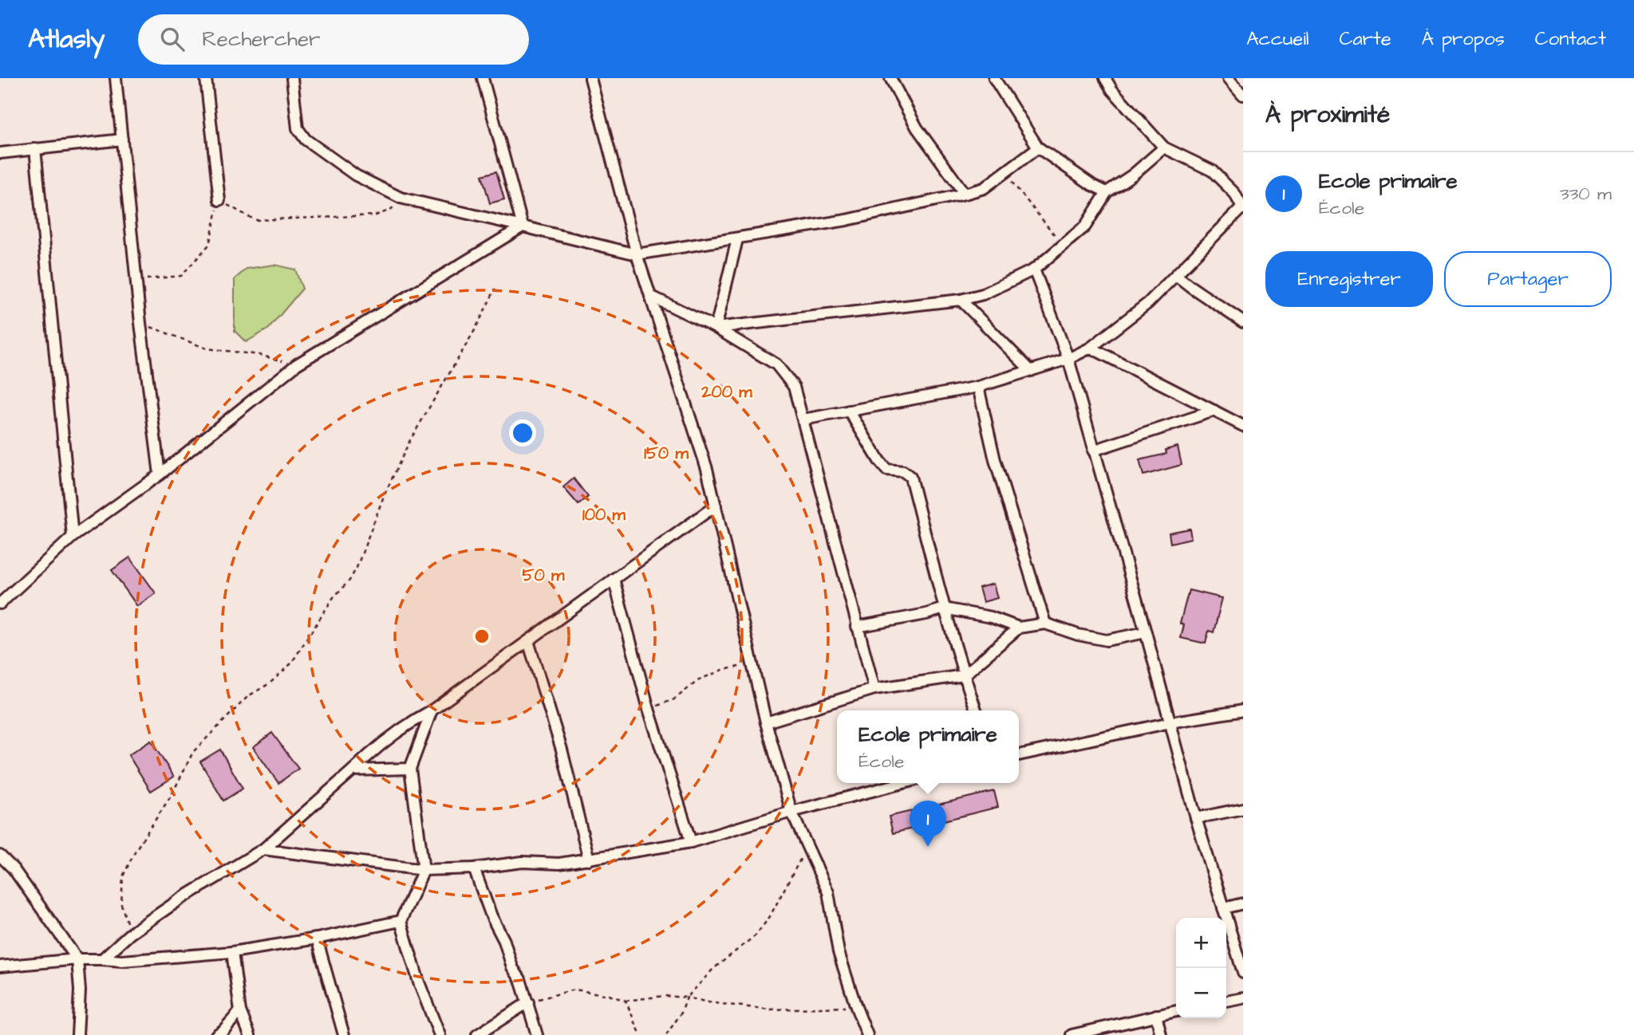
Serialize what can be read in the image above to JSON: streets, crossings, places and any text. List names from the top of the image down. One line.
{"page":{"header":"Atlasly","search":"Rechercher","nav":["Accueil","Carte","À propos","Contact"],"heading":"À proximité","list":[{"mark":"1","name":"Ecole primaire","note":"École","value":"330 m"}],"buttons":["Enregistrer","Partager"],"popup":["Ecole primaire","École"],"pins":"1","map_buttons":["+","−"]},"rings":["200 m","150 m","100 m","50 m"]}
